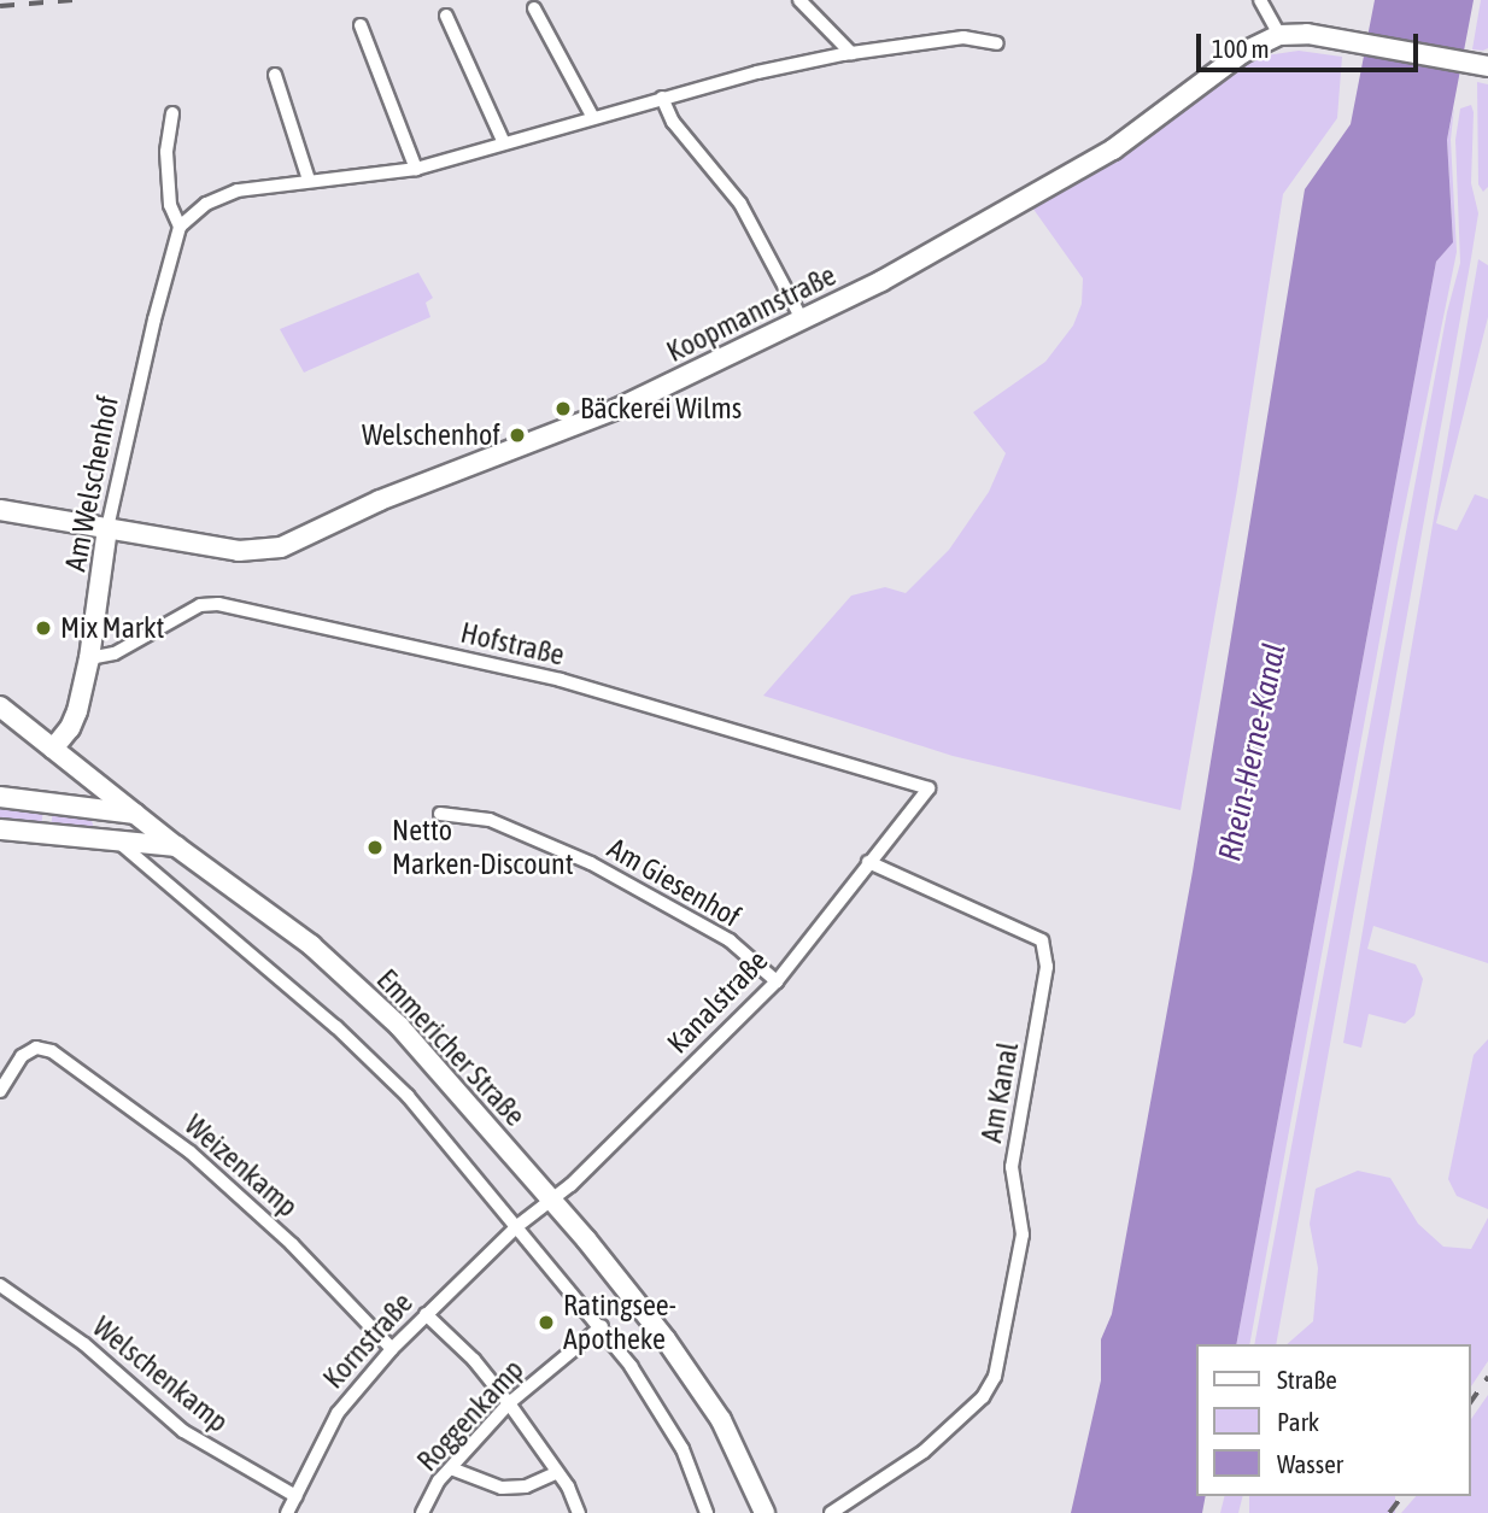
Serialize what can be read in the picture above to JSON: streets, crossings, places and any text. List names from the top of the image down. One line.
{"streets":{"street":["Koopmannstraße","Am Welschenhof","Hofstraße","Am Giesenhof","Kanalstraße","Emmericher Straße","Am Kanal","Weizenkamp","Kornstraße","Welschenkamp","Roggenkamp"]},"crossings":[["Koopmannstraße","Am Welschenhof"],["Am Welschenhof","Hofstraße"],["Am Welschenhof","Emmericher Straße"],["Hofstraße","Kanalstraße"],["Am Giesenhof","Kanalstraße"],["Kanalstraße","Emmericher Straße"],["Kanalstraße","Am Kanal"],["Kanalstraße","Kornstraße"],["Weizenkamp","Kornstraße"],["Kornstraße","Welschenkamp"]],"water":["Rhein-Herne-Kanal"],"places":["Bäckerei Wilms","Welschenhof","Mix Markt","Netto Marken-Discount","Ratingsee- Apotheke"],"legend":["Straße","Park","Wasser"],"scale_bar":"100 m"}
